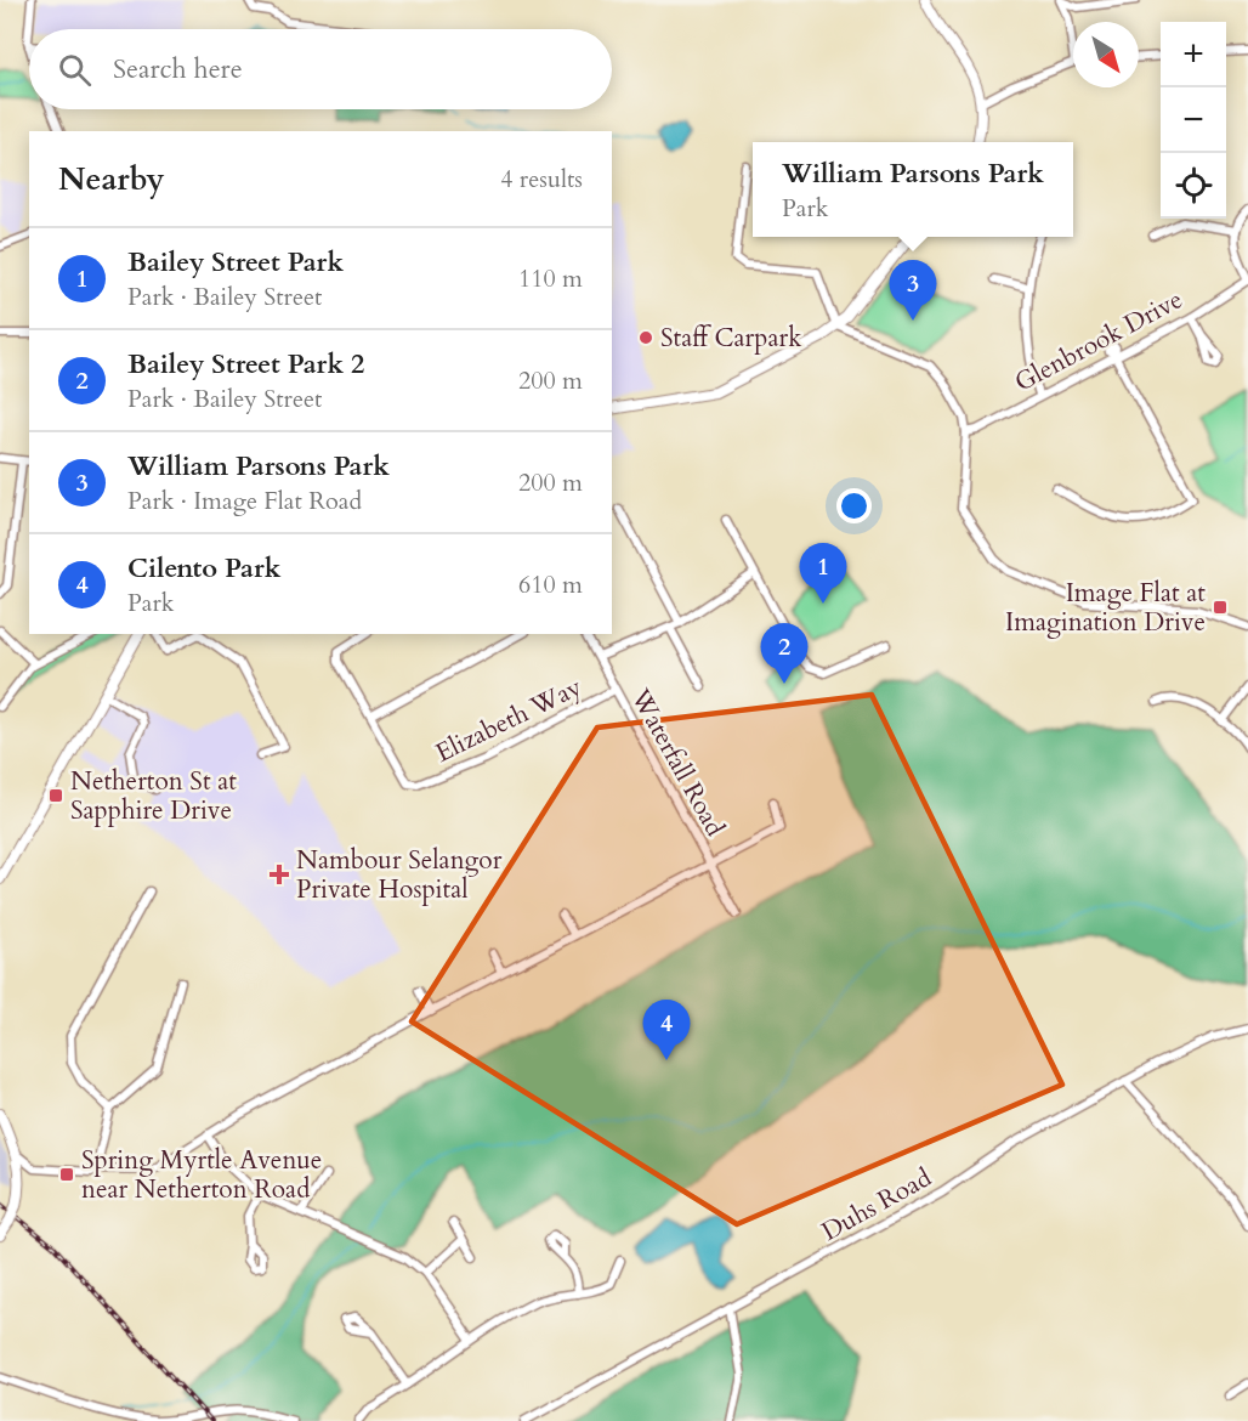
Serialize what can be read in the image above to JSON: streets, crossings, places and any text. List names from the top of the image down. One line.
{"streets":{"street":["Glenbrook Drive","Elizabeth Way","Waterfall Road","Duhs Road"]},"crossings":[["Elizabeth Way","Waterfall Road"]],"places":{"other":["Staff Carpark"],"transit":["Image Flat at Imagination Drive","Netherton St at Sapphire Drive","Spring Myrtle Avenue near Netherton Road"],"health":["Nambour Selangor Private Hospital"]},"north":"bottom right","page":{"map_buttons":["+","−"],"search":"Search here","heading":["Nearby","4 results"],"popup":["William Parsons Park","Park"],"list":[{"mark":"1","name":"Bailey Street Park","note":"Park · Bailey Street","value":"110 m"},{"mark":"2","name":"Bailey Street Park 2","note":"Park · Bailey Street","value":"200 m"},{"mark":"3","name":"William Parsons Park","note":"Park · Image Flat Road","value":"200 m"},{"mark":"4","name":"Cilento Park","note":"Park","value":"610 m"}],"pins":["3","1","2","4"]}}
